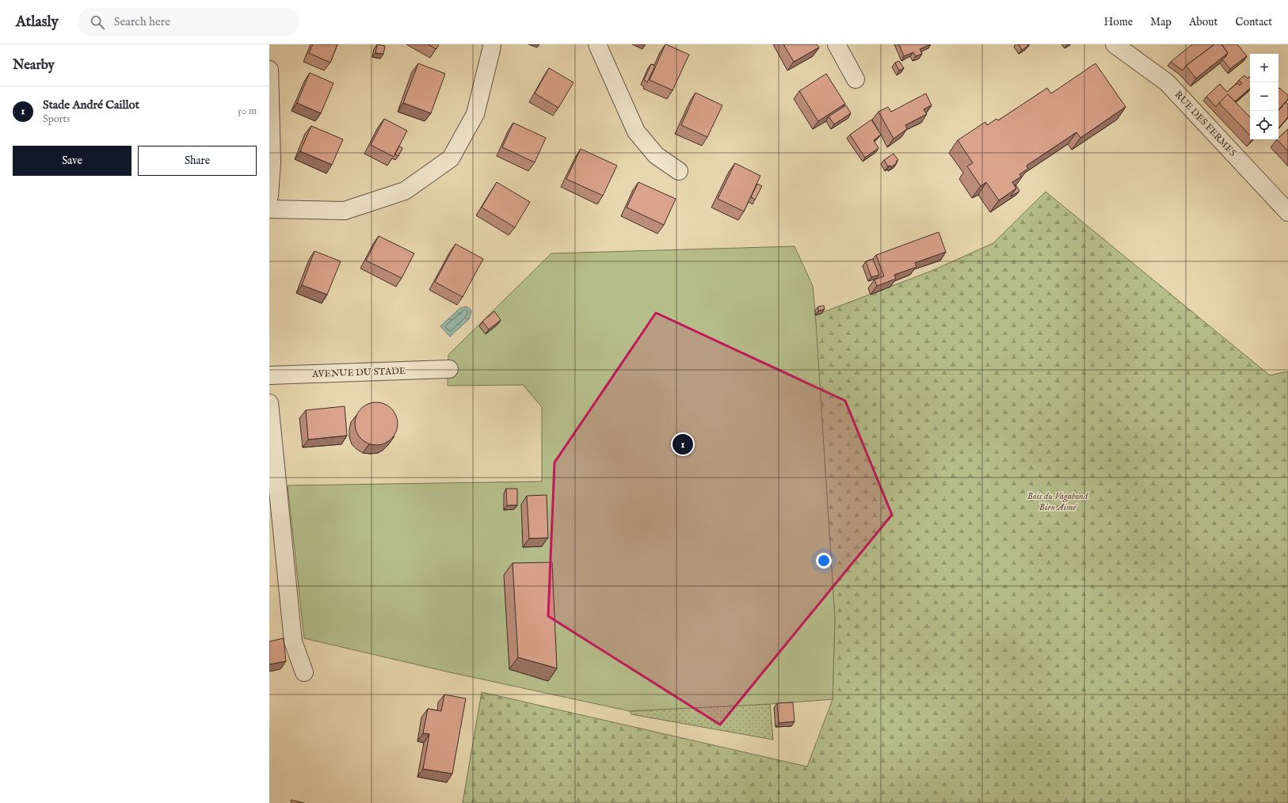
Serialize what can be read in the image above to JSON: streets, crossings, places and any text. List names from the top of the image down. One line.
{"streets":{"street":["RUE DES FERMES","AVENUE DU STADE"]},"parks":["Bois du Vagabond Bien Aimé"],"page":{"header":"Atlasly","search":"Search here","nav":["Home","Map","About","Contact"],"heading":"Nearby","map_buttons":["+","−"],"list":[{"mark":"1","name":"Stade André Caillot","note":"Sports","value":"50 m"}],"buttons":["Save","Share"],"pins":"1"}}
